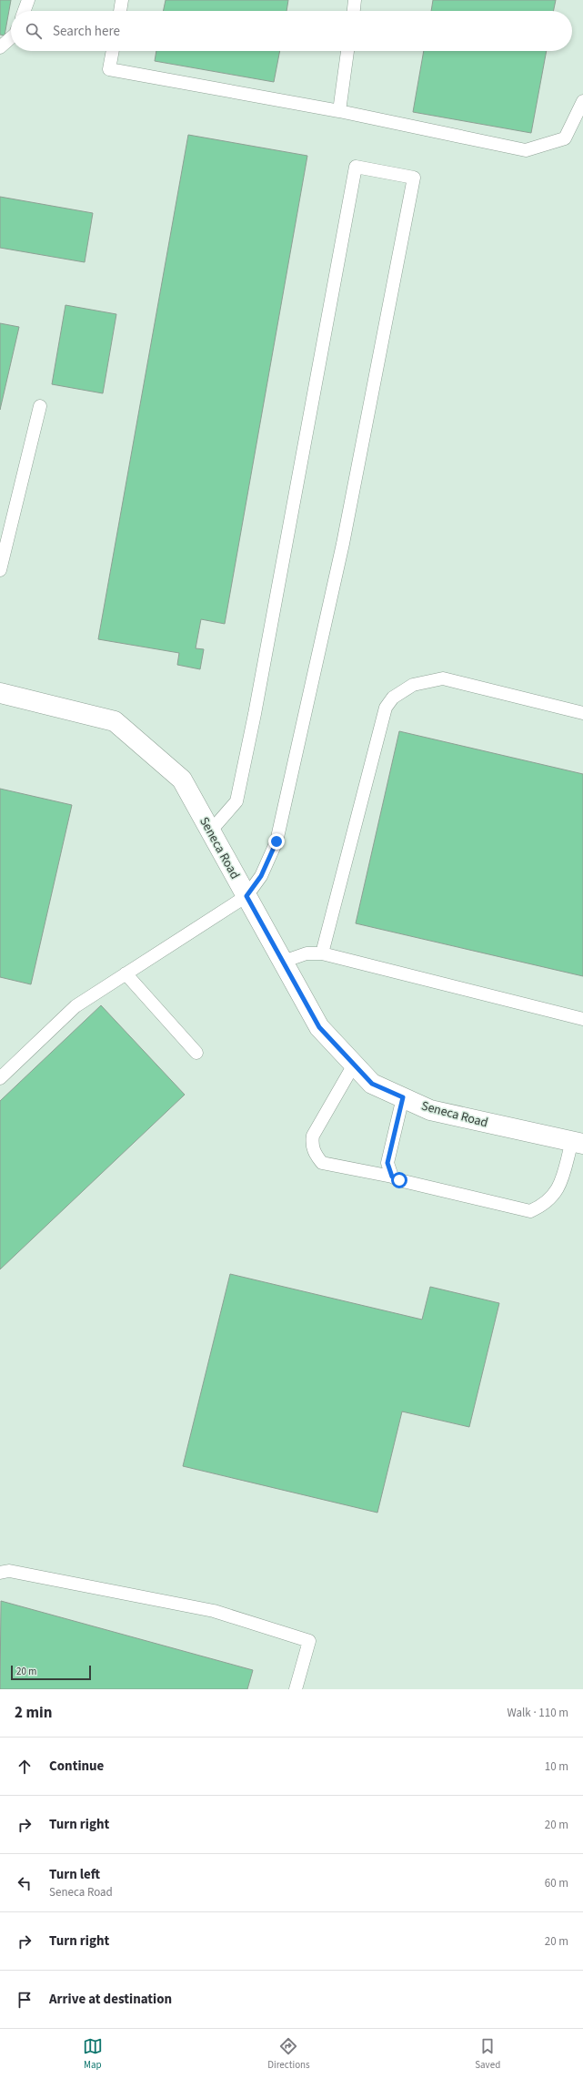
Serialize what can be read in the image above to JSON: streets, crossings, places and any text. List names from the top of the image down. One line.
{"streets":{"street":["Seneca Road"]},"scale_bar":"20 m","page":{"search":"Search here","scale":"20 m","heading":["2 min","Walk · 110 m"],"list":[["Continue","10 m"],["Turn right","20 m"],["Turn left","Seneca Road","60 m"],["Turn right","20 m"],"Arrive at destination"],"nav":["Map","Directions","Saved"]}}
